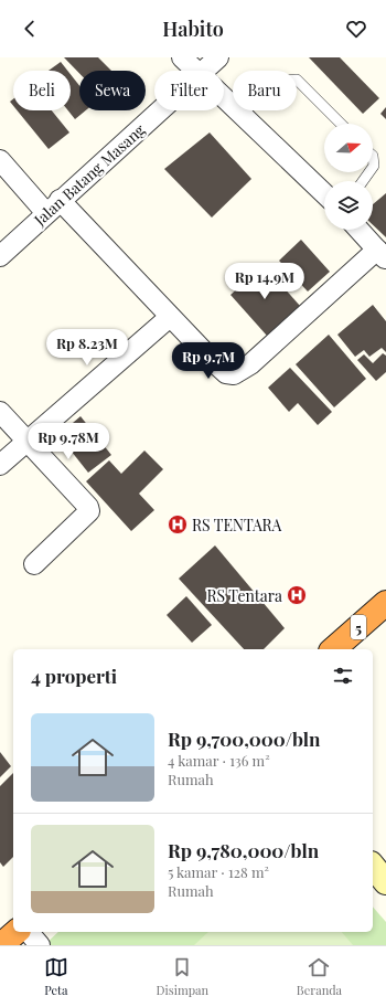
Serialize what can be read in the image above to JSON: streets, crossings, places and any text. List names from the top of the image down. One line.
{"streets":{"highway":["5"],"street":["Jalan Batang Masang"]},"places":{"hospital":["RS TENTARA","RS Tentara"]},"north":"right","page":{"header":"Habito","chip":["Beli","Sewa","Filter","Baru"],"price":["Rp 14.9M","Rp 8.23M","Rp 9.7M","Rp 9.78M"],"heading":"4 properti","list":[{"name":"Rp 9,700,000/bln","note":"4 kamar · 136 m² · Rumah"},{"name":"Rp 9,780,000/bln","note":"5 kamar · 128 m² · Rumah"}],"tabs":["Peta","Disimpan","Beranda"]}}
